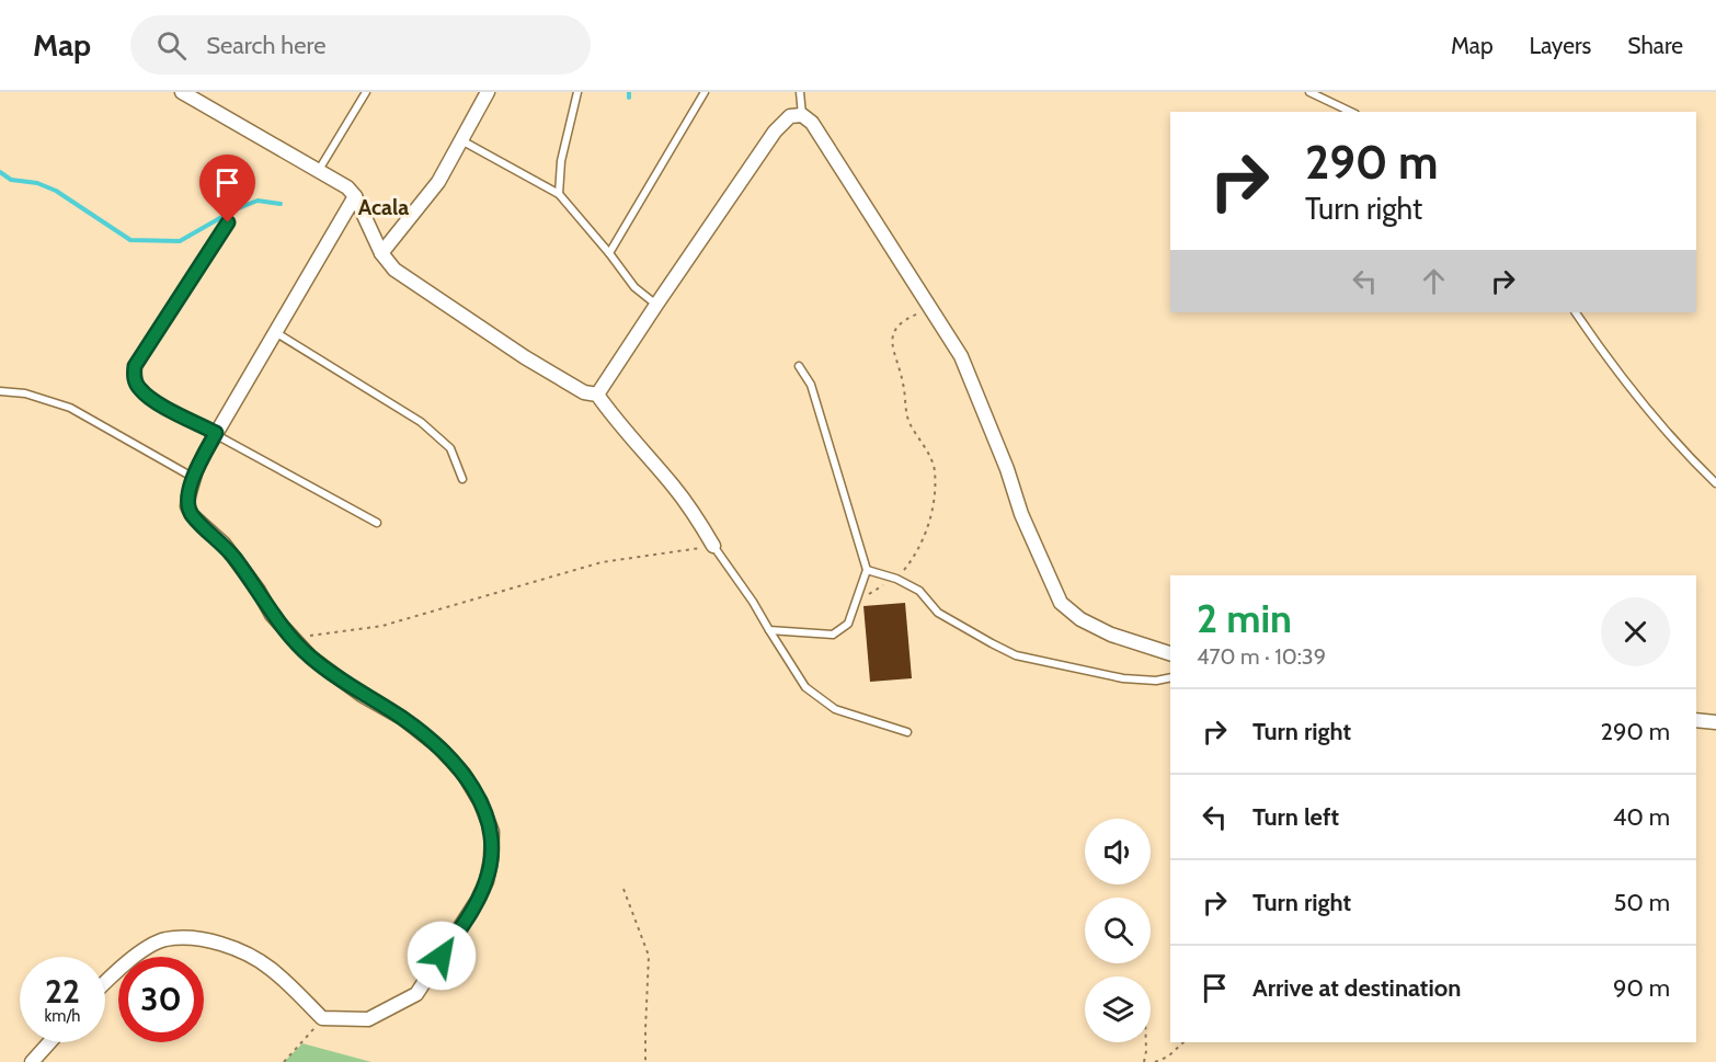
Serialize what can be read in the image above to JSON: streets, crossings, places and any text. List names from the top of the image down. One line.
{"districts":["Acala"],"page":{"header":"Map","search":"Search here","nav":["Map","Layers","Share"],"turn":["290 m","Turn right"],"heading":["2 min","470 m · 10:39"],"list":[{"name":"Turn right","value":"290 m"},{"name":"Turn left","value":"40 m"},{"name":"Turn right","value":"50 m"},{"name":"Arrive at destination","value":"90 m"}],"speed":"22 km/h","limit":"30"}}
